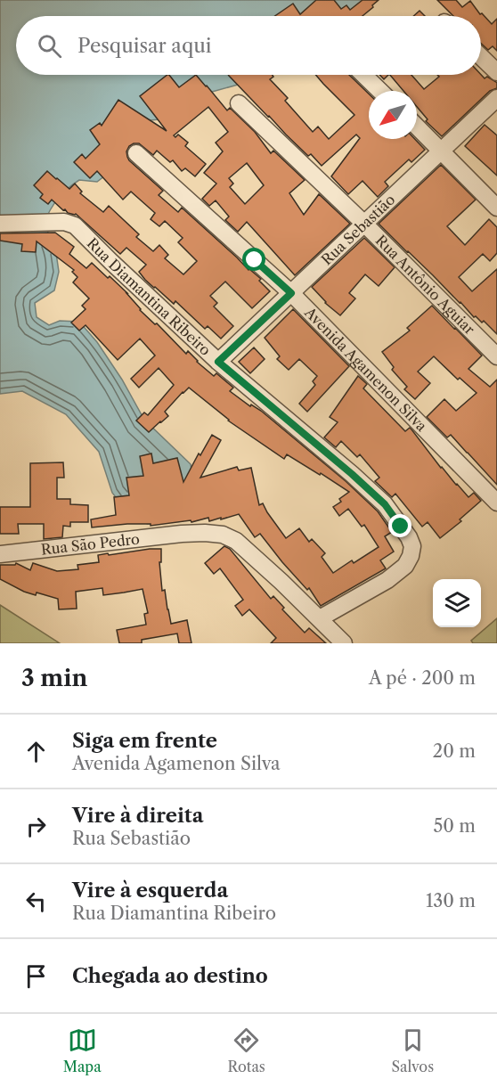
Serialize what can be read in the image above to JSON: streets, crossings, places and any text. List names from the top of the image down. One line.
{"streets":{"street":["Rua Sebastião","Rua Antônio Aguiar","Rua Diamantina Ribeiro","Avenida Agamenon Silva","Rua São Pedro"]},"crossings":[["Rua Sebastião","Rua Antônio Aguiar"],["Rua Sebastião","Rua Diamantina Ribeiro"],["Rua Sebastião","Avenida Agamenon Silva"],["Rua Diamantina Ribeiro","Rua São Pedro"]],"north":"bottom left","page":{"search":"Pesquisar aqui","heading":["3 min","A pé · 200 m"],"list":[["Siga em frente","Avenida Agamenon Silva","20 m"],["Vire à direita","Rua Sebastião","50 m"],["Vire à esquerda","Rua Diamantina Ribeiro","130 m"],"Chegada ao destino"],"nav":["Mapa","Rotas","Salvos"]}}
